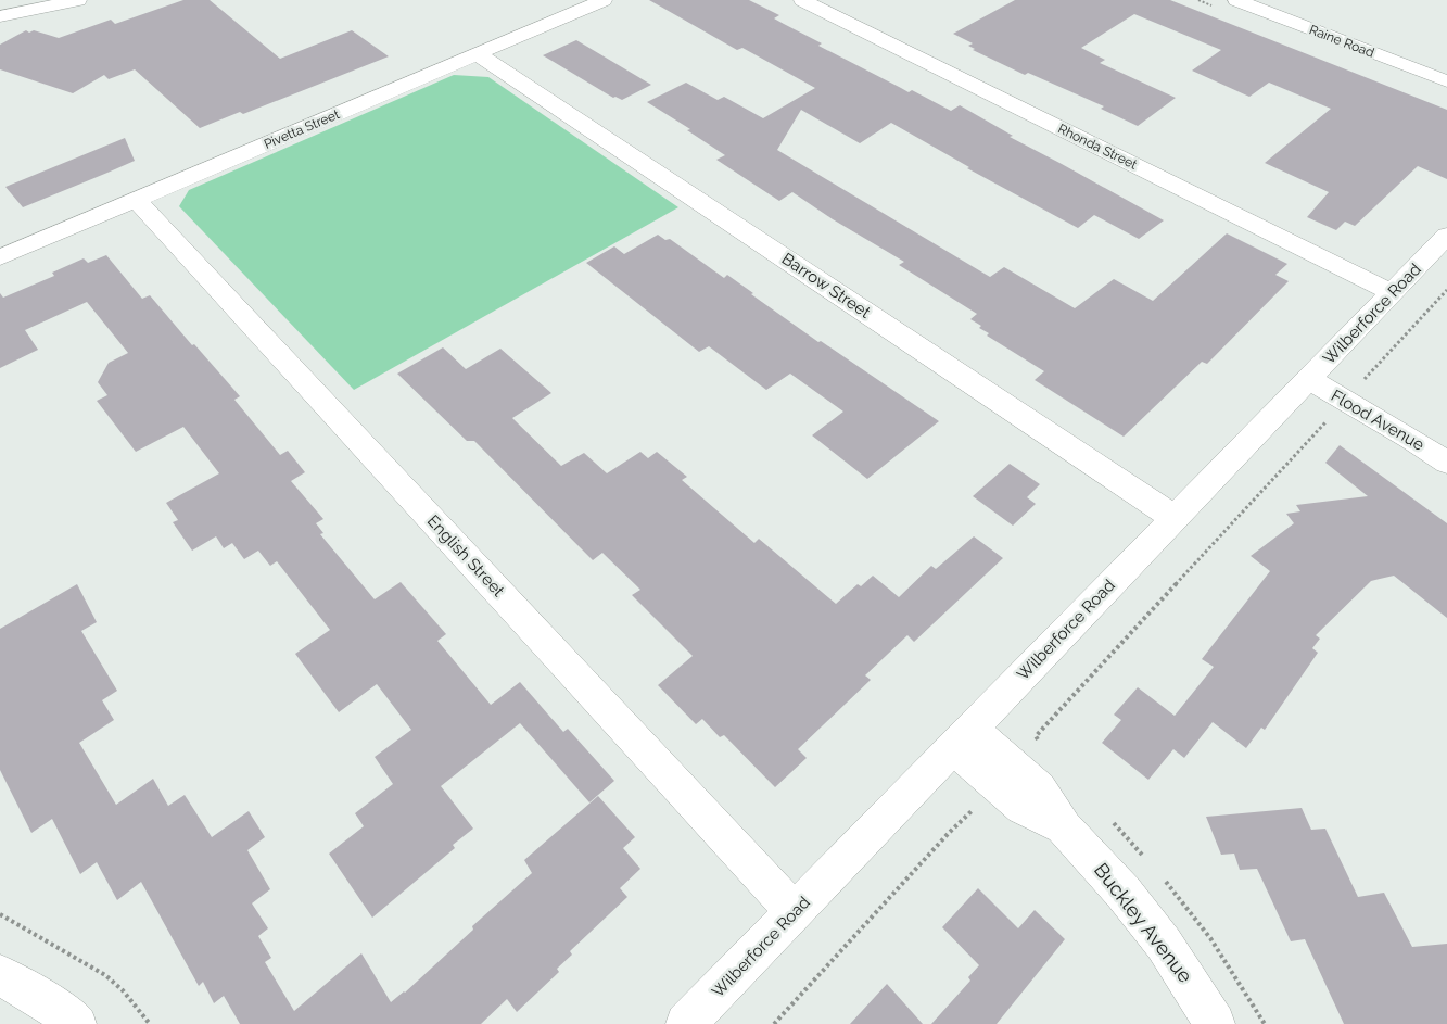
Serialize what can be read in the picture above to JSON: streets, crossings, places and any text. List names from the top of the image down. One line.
{"streets":{"street":["Raine Road","Pivetta Street","Rhonda Street","Barrow Street","Wilberforce Road","Flood Avenue","English Street","Buckley Avenue"]},"crossings":[["Pivetta Street","Barrow Street"],["Pivetta Street","English Street"],["Rhonda Street","Wilberforce Road"],["Barrow Street","Wilberforce Road"],["Wilberforce Road","Flood Avenue"],["Wilberforce Road","English Street"],["Wilberforce Road","Buckley Avenue"]]}
